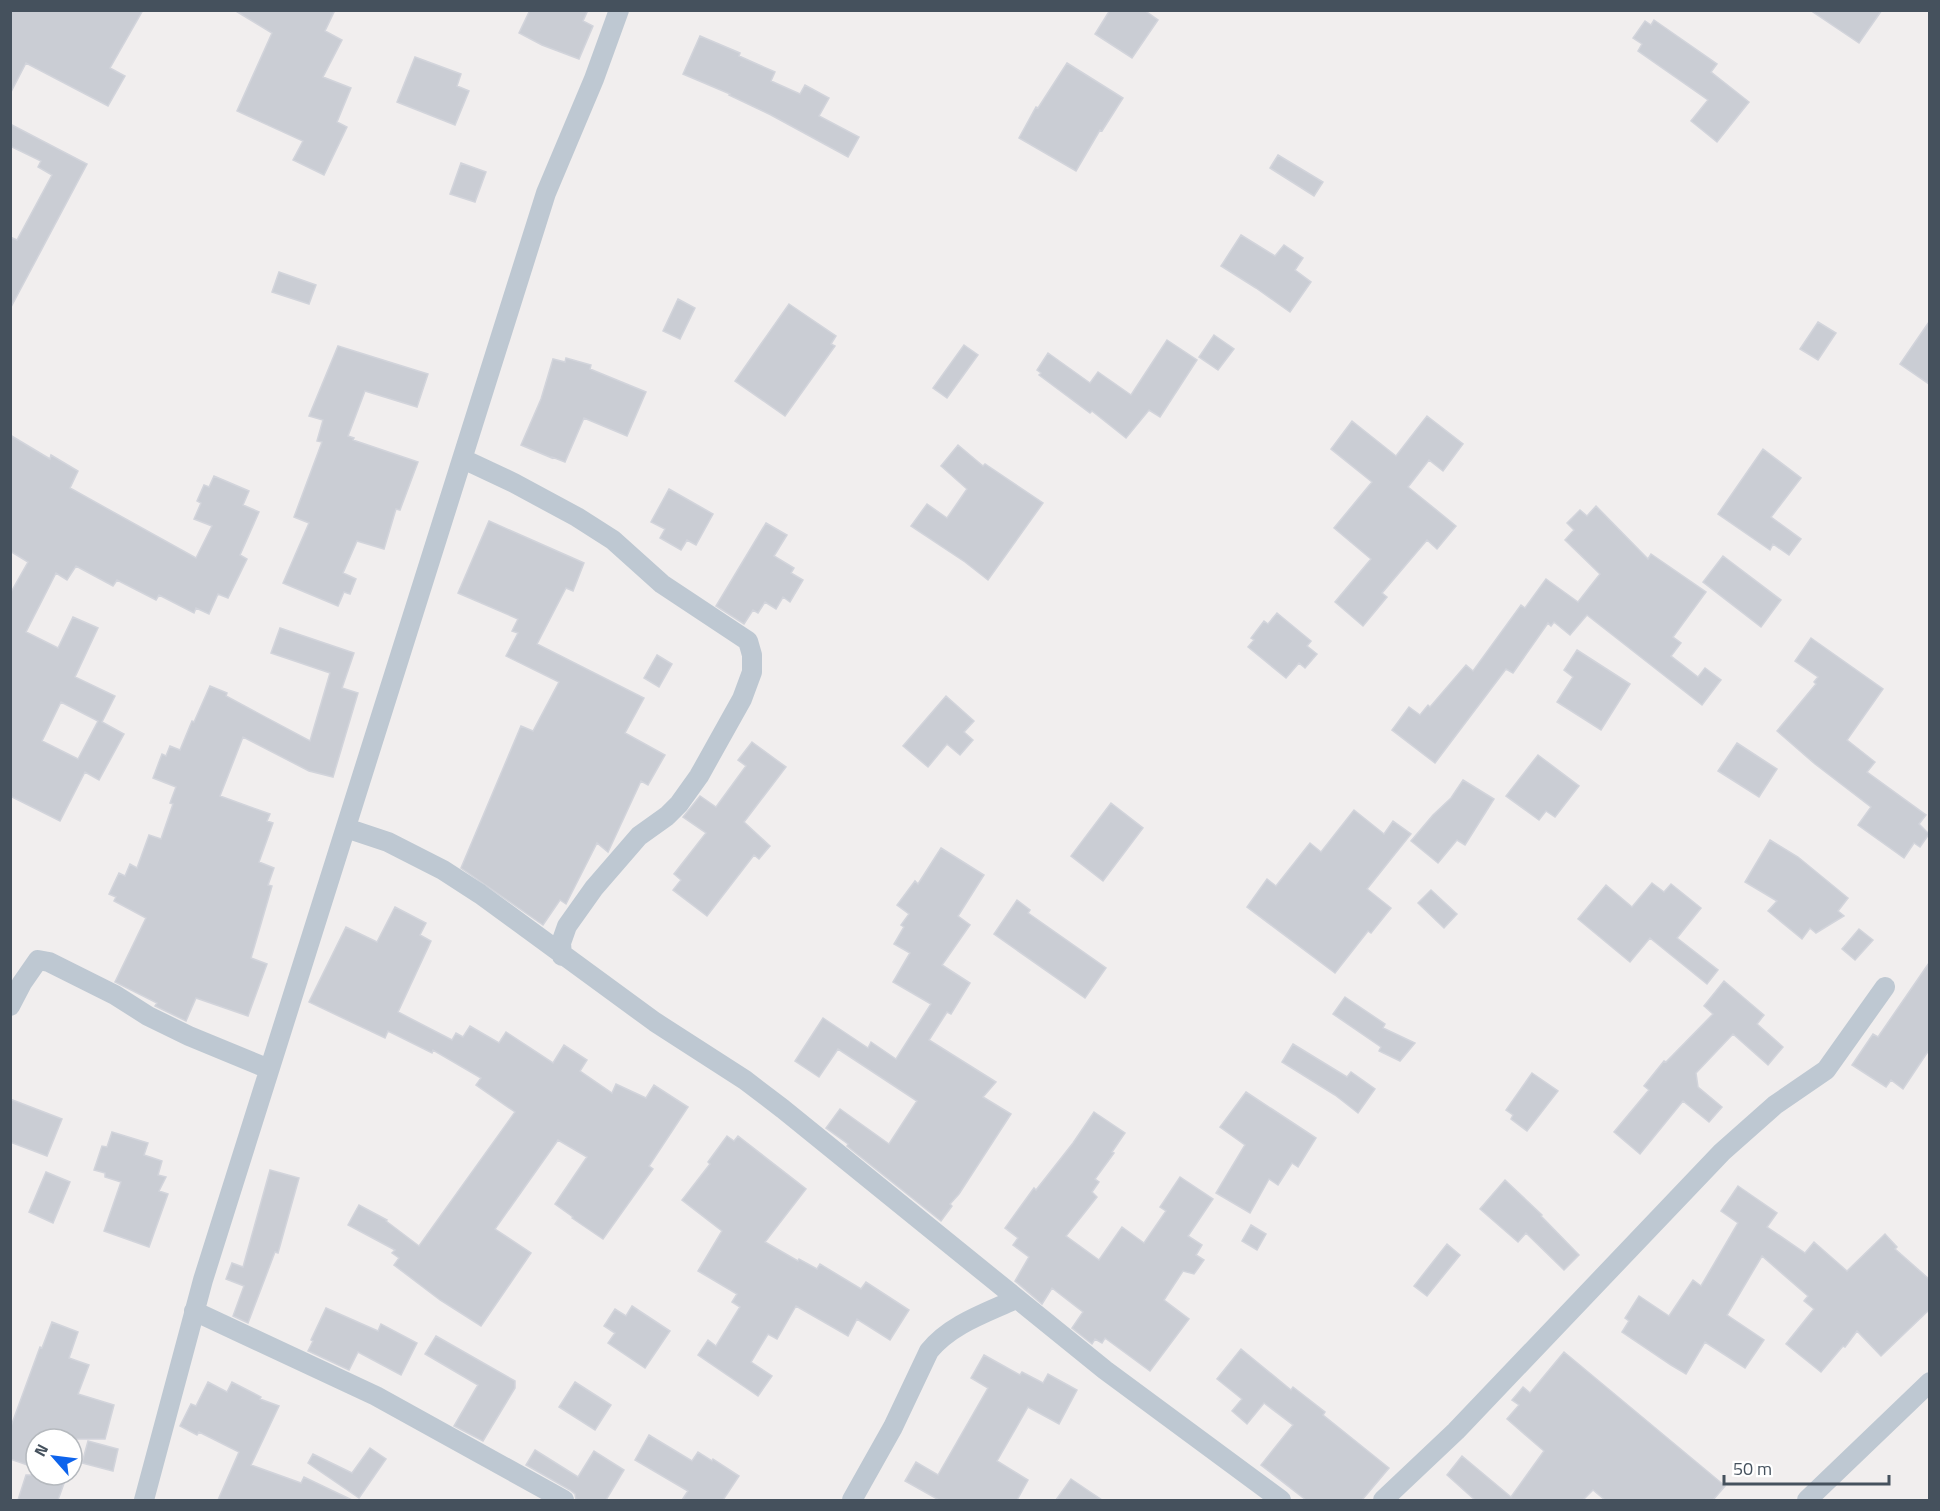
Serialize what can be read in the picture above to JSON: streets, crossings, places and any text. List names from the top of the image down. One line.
{"scale_bar":"50 m","north":"top left"}
